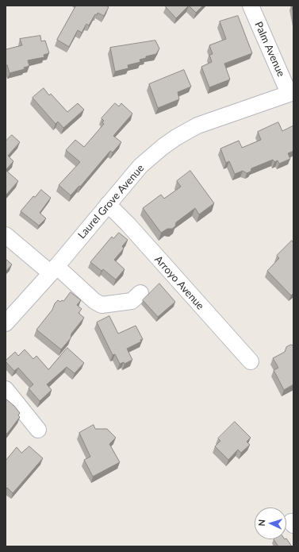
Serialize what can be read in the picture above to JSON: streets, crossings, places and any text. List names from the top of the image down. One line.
{"streets":{"street":["Palm Avenue","Laurel Grove Avenue","Arroyo Avenue"]},"crossings":[["Palm Avenue","Laurel Grove Avenue"],["Laurel Grove Avenue","Arroyo Avenue"]],"north":"left"}
